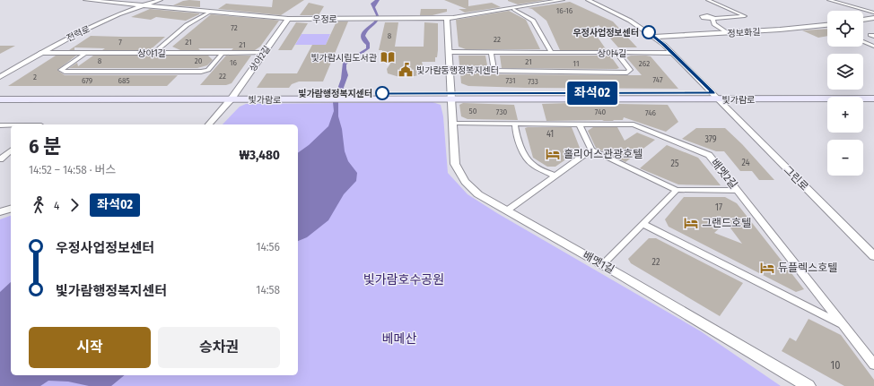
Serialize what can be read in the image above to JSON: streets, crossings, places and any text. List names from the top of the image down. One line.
{"streets":{"main road":["빛가람로"],"street":["우정로","정보화길","전력로","상야1길","상야4길","상야2길","배멧2길","그린로","배멧1길"]},"crossings":[["우정로","전력로"],["우정로","상야2길"],["우정로","배멧1길"],["정보화길","그린로"],["전력로","상야1길"],["상야1길","상야2길"],["상야4길","그린로"],["상야4길","배멧1길"],["상야2길","빛가람로"],["빛가람로","그린로"],["빛가람로","배멧1길"],["배멧2길","배멧1길"]],"parks":["빛가람호수공원","베메산"],"places":{"other":["우정사업정보센터","빛가람행정복지센터"],"library":["빛가람시립도서관"],"public building":["빛가람동행정복지센터"],"hotel":["홀리어스관광호텔","그랜드호텔","듀플렉스호텔"]},"lines":["bus line 좌석02"],"house_numbers":["16-16","72","8","22","7","21","21","8","20","21","16","11","262","22","2","747","679","685","731","733","50","730","740","746","41","379","24","25","17","22","10"],"page":{"on_map":"좌석02","map_buttons":["+","−"],"heading":["6 분","14:52 – 14:58 · 버스","₩3,480"],"legs":["4","좌석02"],"list":[{"name":"우정사업정보센터","value":"14:56"},{"name":"빛가람행정복지센터","value":"14:58"}],"buttons":["시작","승차권"]}}
